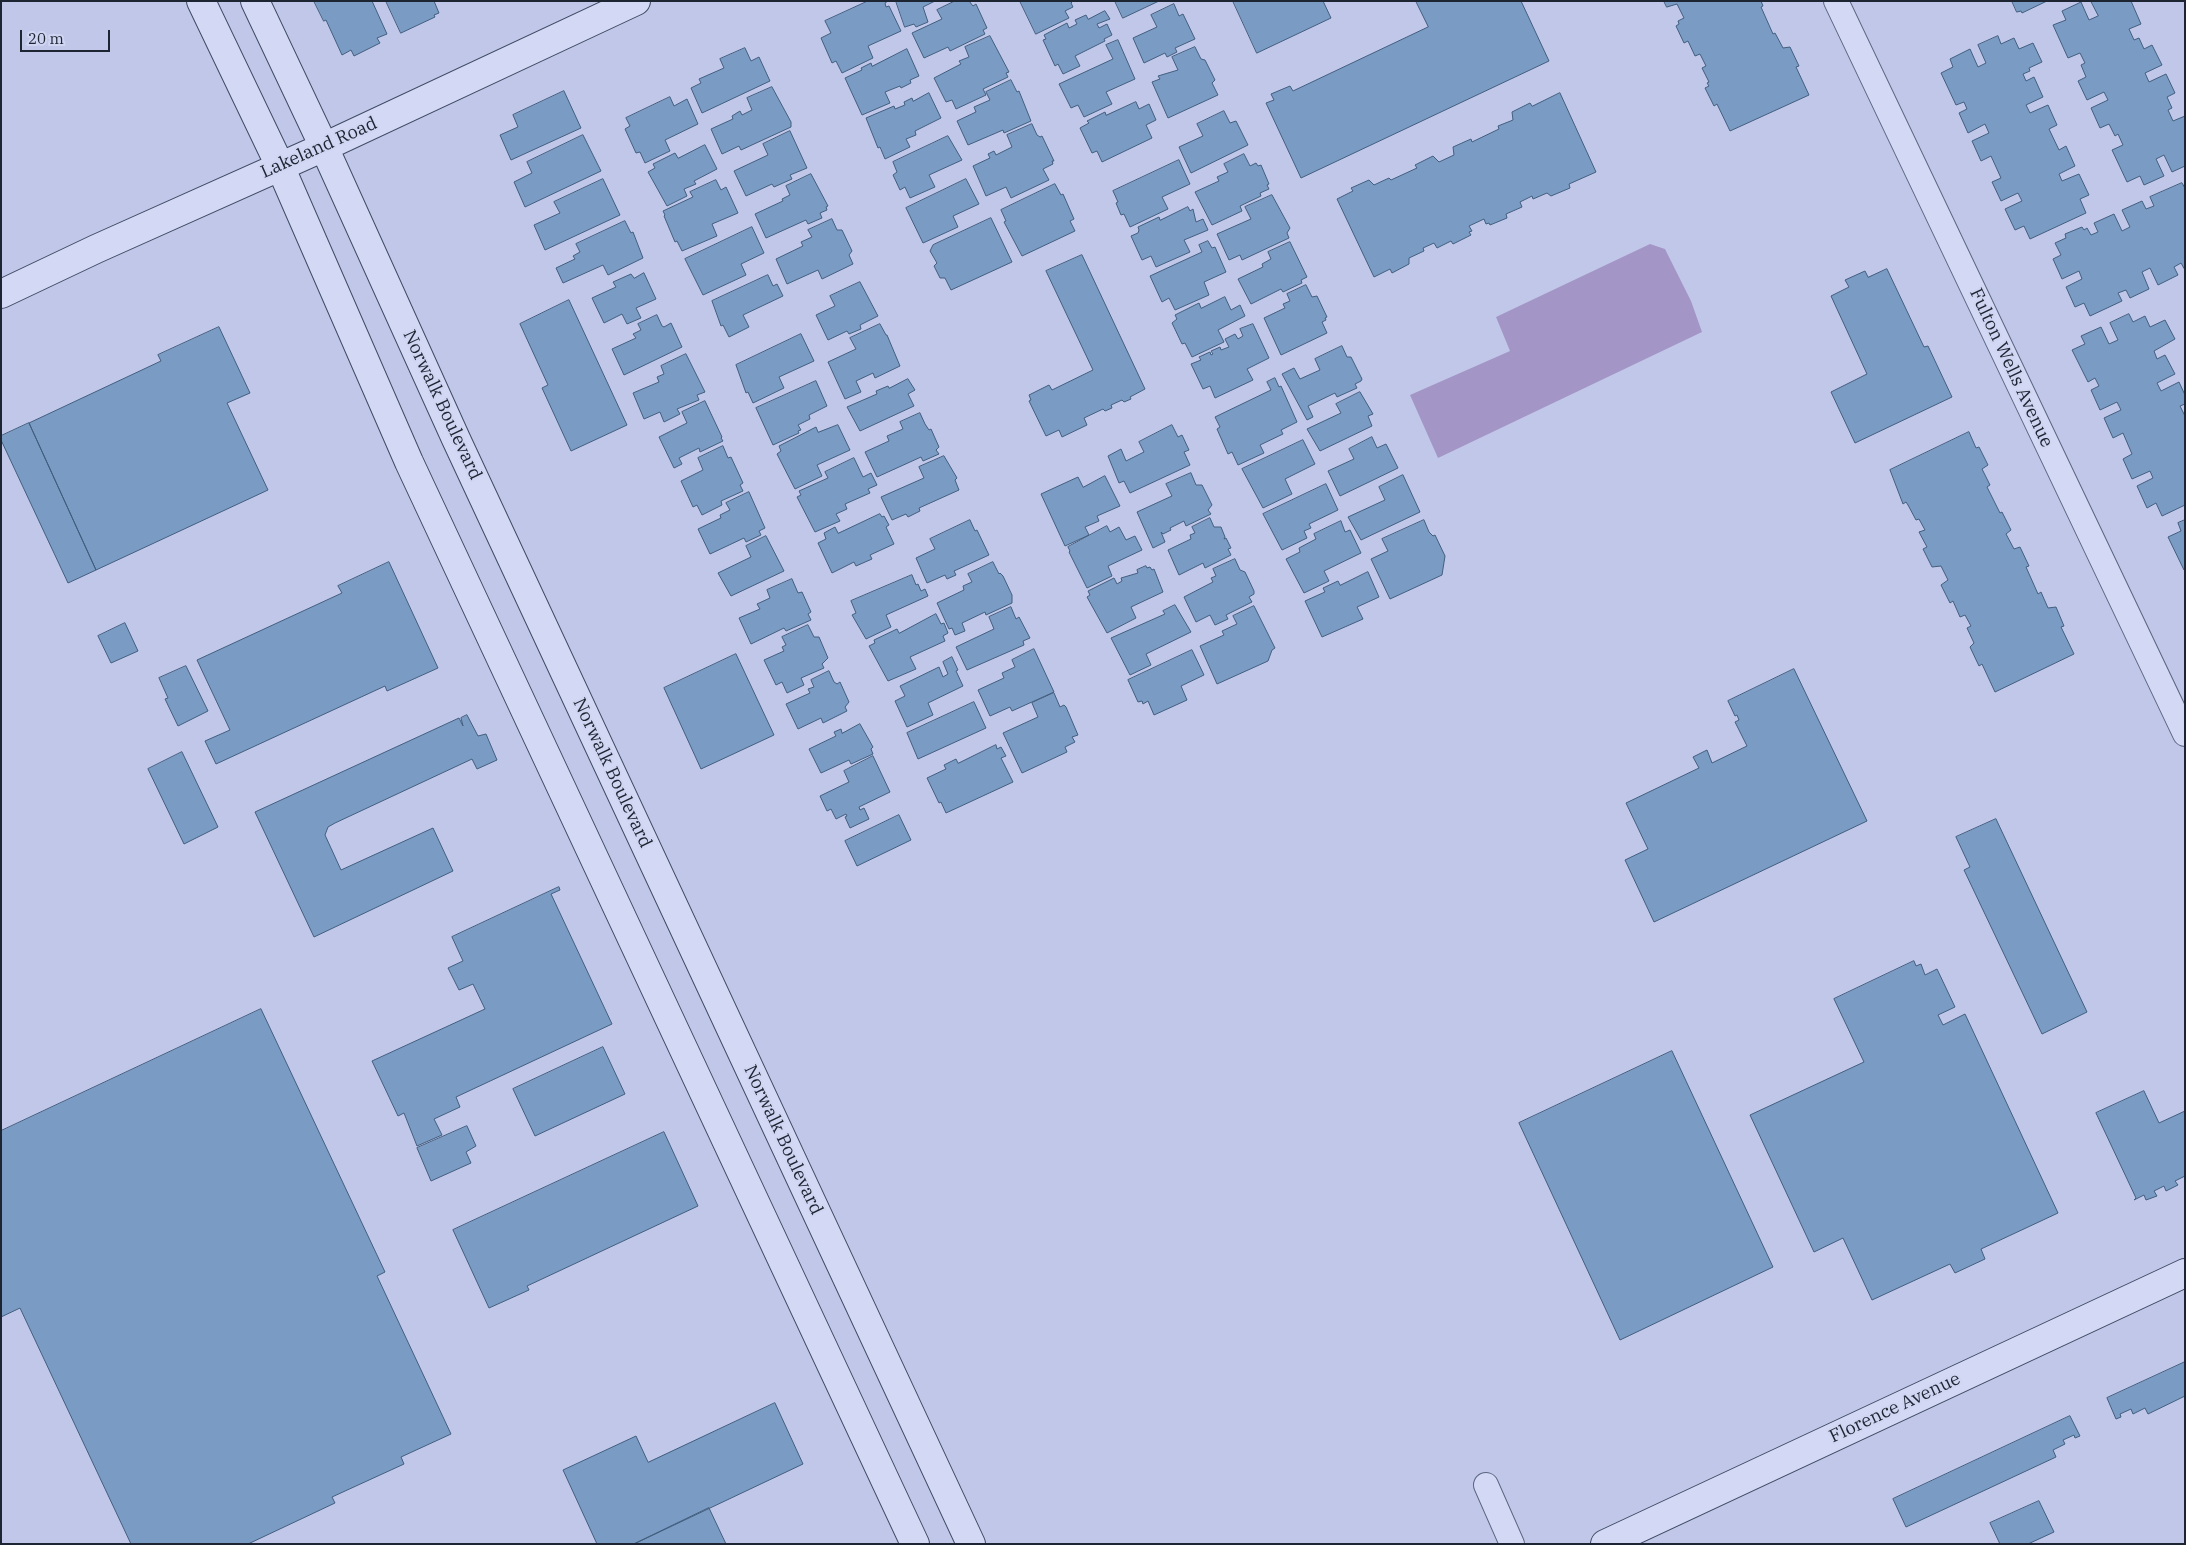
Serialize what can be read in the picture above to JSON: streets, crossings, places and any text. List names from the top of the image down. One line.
{"streets":{"main road":["Lakeland Road","Norwalk Boulevard","Florence Avenue"],"street":["Fulton Wells Avenue"]},"crossings":[["Lakeland Road","Norwalk Boulevard"]],"scale_bar":"20 m"}
